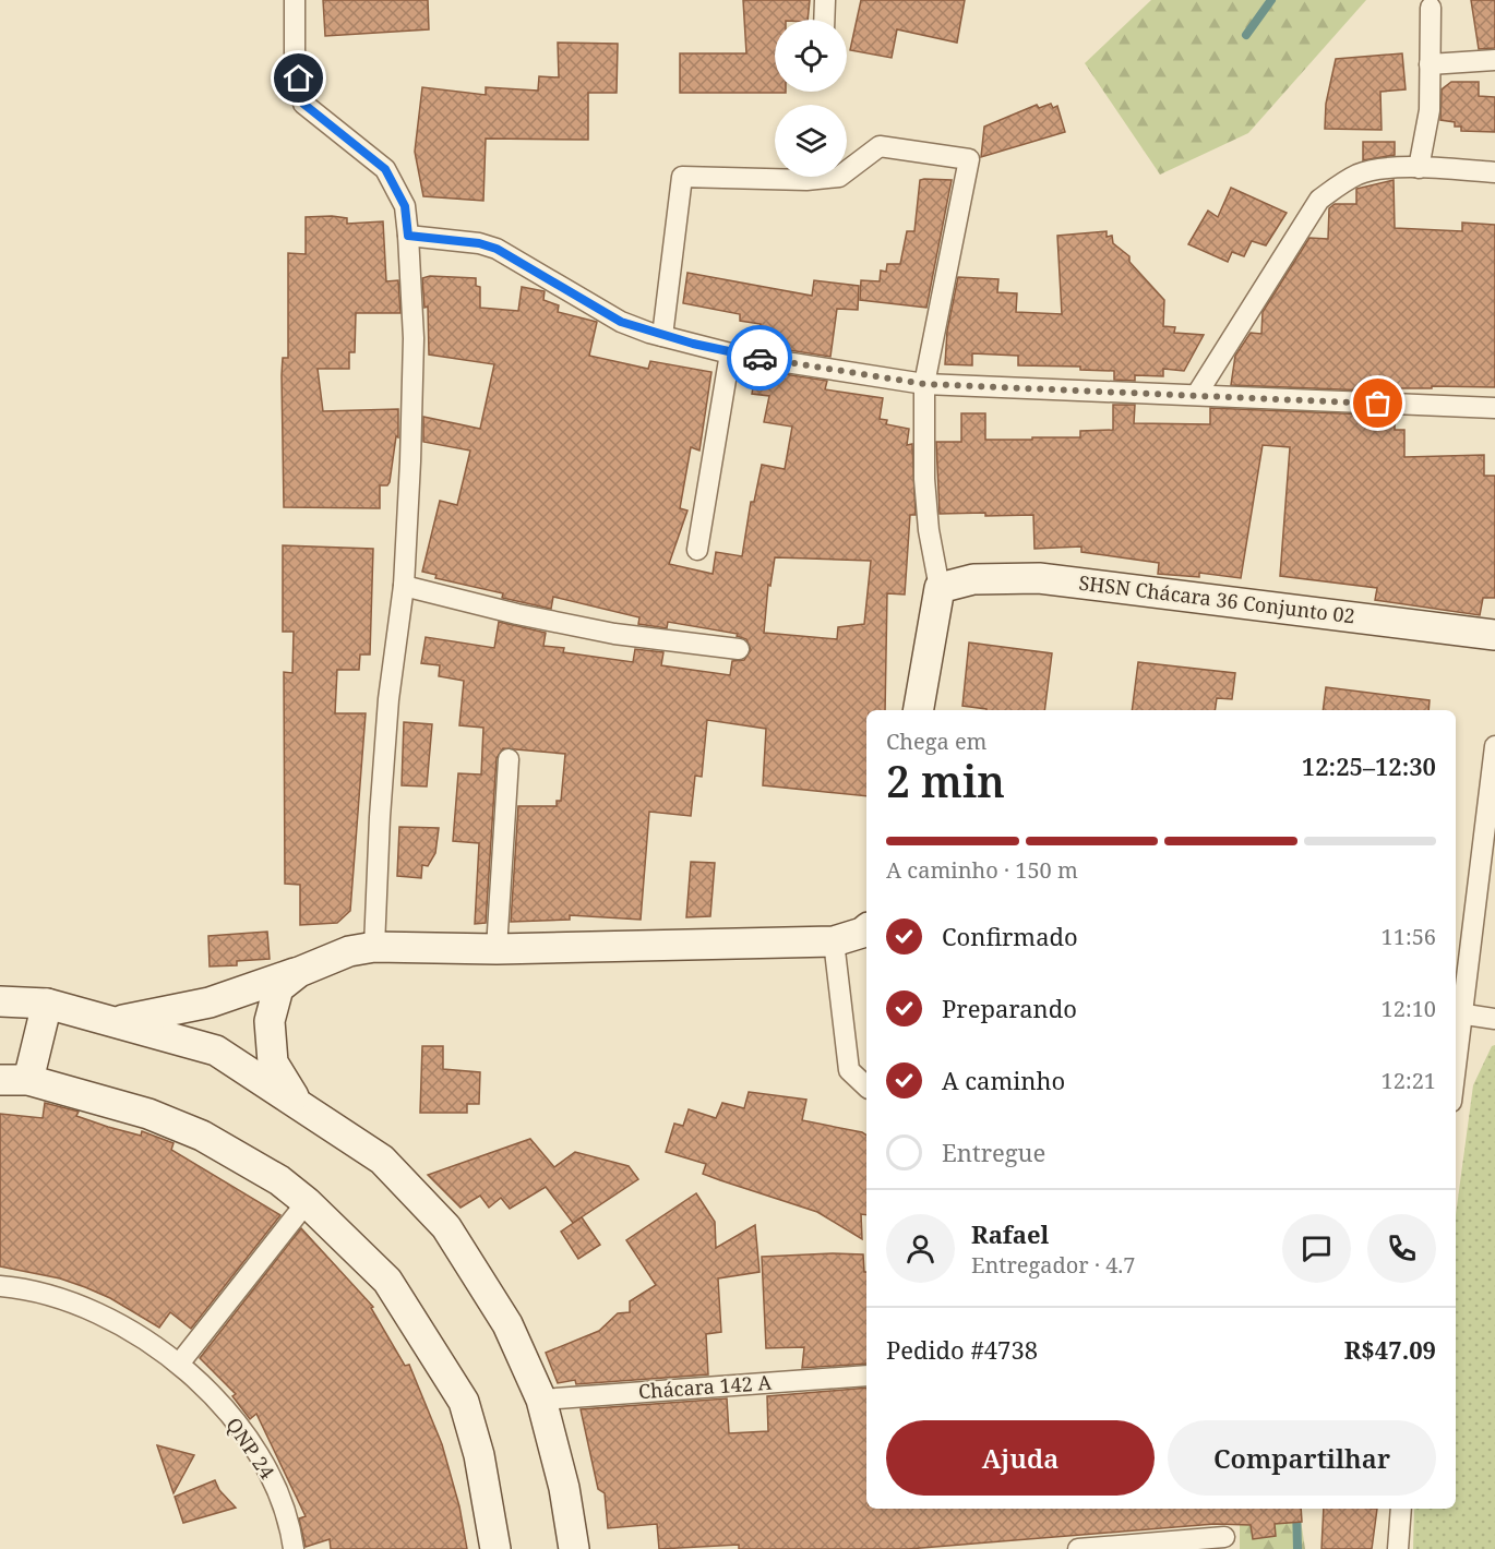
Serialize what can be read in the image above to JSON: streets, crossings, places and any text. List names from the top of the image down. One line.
{"streets":{"street":["SHSN Chácara 36 Conjunto 02","Chácara 142 A","QNP 24"]},"page":{"heading":["2 min","Chega em","12:25–12:30"],"panel":["Rafael","Entregador · 4.7","Pedido #4738","R$47.09"],"bar":"A caminho · 150 m","list":[["Confirmado","11:56"],["Preparando","12:10"],["A caminho","12:21"],"Entregue"],"buttons":["Ajuda","Compartilhar"]}}
